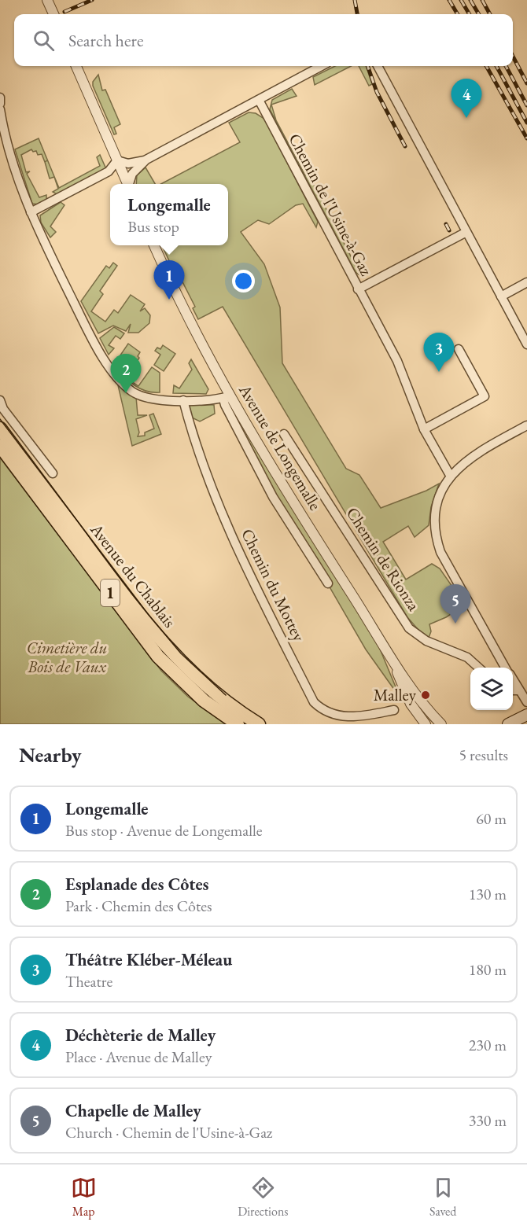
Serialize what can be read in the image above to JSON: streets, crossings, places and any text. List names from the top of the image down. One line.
{"streets":{"main road":["Avenue du Chablais","1"],"street":["Chemin de l'Usine-à-Gaz","Avenue de Longemalle","Chemin de Rionza","Chemin du Mottey"]},"parks":["Cimetière du Bois de Vaux"],"places":["Malley"],"page":{"search":"Search here","pins":["4","1","3","2","5"],"popup":["Longemalle","Bus stop"],"heading":["Nearby","5 results"],"list":[{"mark":"1","name":"Longemalle","note":"Bus stop · Avenue de Longemalle","value":"60 m"},{"mark":"2","name":"Esplanade des Côtes","note":"Park · Chemin des Côtes","value":"130 m"},{"mark":"3","name":"Théâtre Kléber-Méleau","note":"Theatre","value":"180 m"},{"mark":"4","name":"Déchèterie de Malley","note":"Place · Avenue de Malley","value":"230 m"},{"mark":"5","name":"Chapelle de Malley","note":"Church · Chemin de l'Usine-à-Gaz","value":"330 m"}],"nav":["Map","Directions","Saved"]}}
